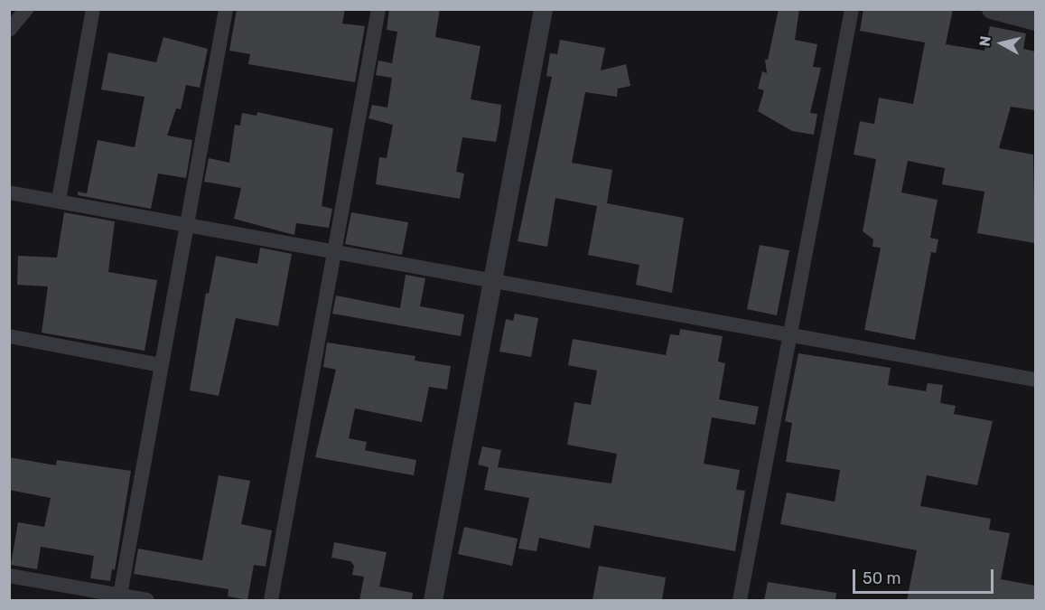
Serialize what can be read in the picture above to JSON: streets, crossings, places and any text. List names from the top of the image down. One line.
{"scale_bar":"50 m","north":"left"}
